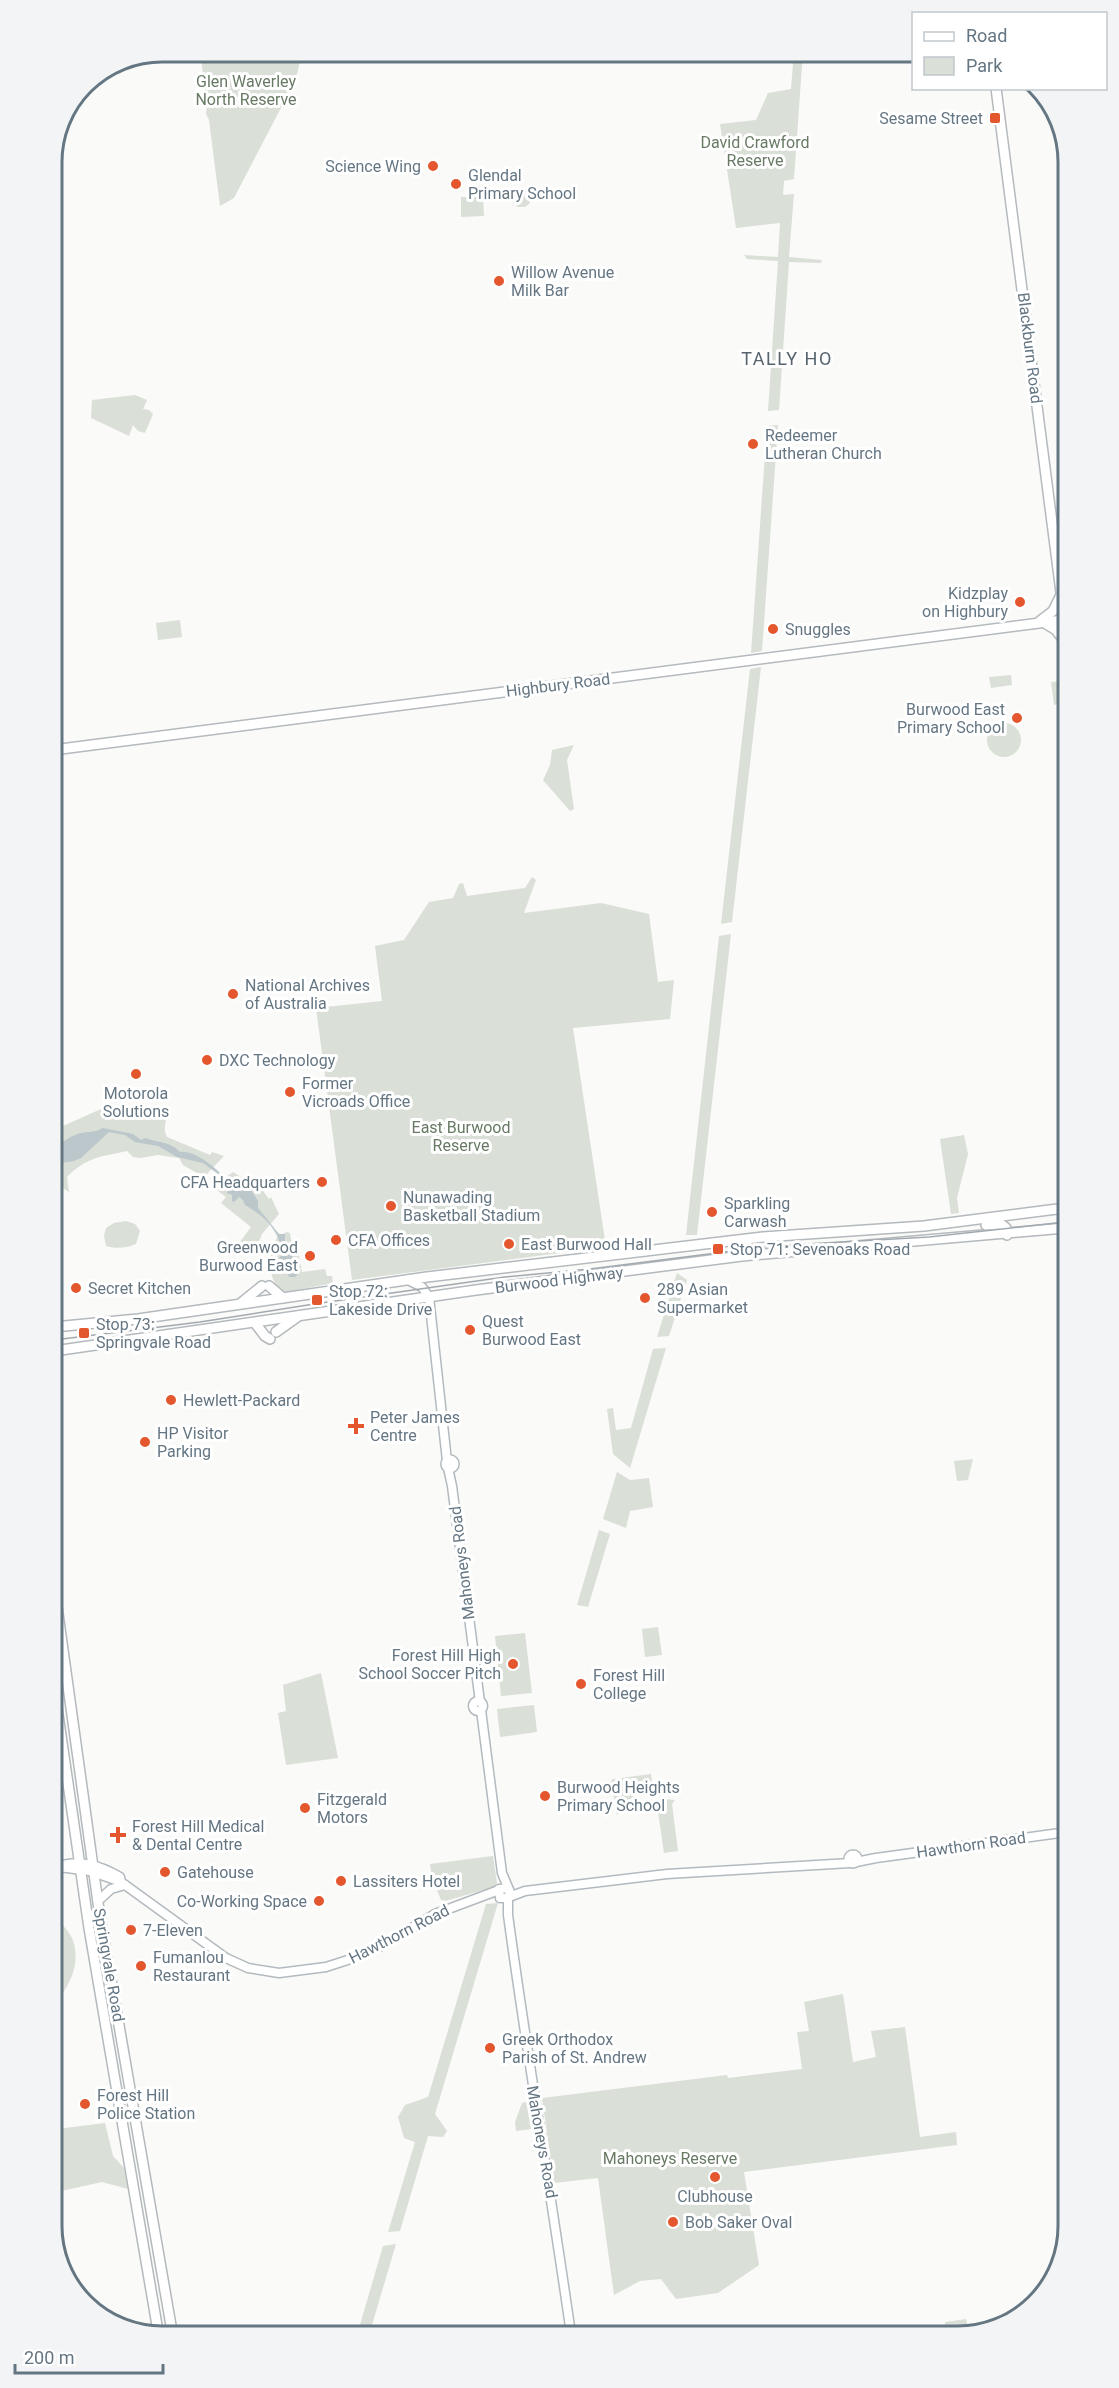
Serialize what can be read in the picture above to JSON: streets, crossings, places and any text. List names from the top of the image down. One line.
{"streets":{"main road":["Blackburn Road","Highbury Road","Burwood Highway","Mahoneys Road","Hawthorn Road","Springvale Road"]},"crossings":[["Burwood Highway","Mahoneys Road"],["Mahoneys Road","Hawthorn Road"],["Hawthorn Road","Springvale Road"]],"districts":["TALLY HO"],"parks":["Glen Waverley North Reserve","David Crawford Reserve","East Burwood Reserve","Mahoneys Reserve"],"places":{"transit":["Sesame Street","Stop 71: Sevenoaks Road","Stop 72: Lakeside Drive","Stop 73: Springvale Road"],"other":["Science Wing","Glendal Primary School","Willow Avenue Milk Bar","Redeemer Lutheran Church","Kidzplay on Highbury","Snuggles","Burwood East Primary School","National Archives of Australia","DXC Technology","Motorola Solutions","Former Vicroads Office","CFA Headquarters","Nunawading Basketball Stadium","Sparkling Carwash","CFA Offices","East Burwood Hall","Greenwood Burwood East","Secret Kitchen","289 Asian Supermarket","Quest Burwood East","Hewlett-Packard","HP Visitor Parking","Forest Hill High School Soccer Pitch","Forest Hill College","Burwood Heights Primary School","Fitzgerald Motors","Gatehouse","Lassiters Hotel","Co-Working Space","7-Eleven","Fumanlou Restaurant","Greek Orthodox Parish of St. Andrew","Forest Hill Police Station","Clubhouse","Bob Saker Oval"],"health":["Peter James Centre","Forest Hill Medical & Dental Centre"]},"legend":["Road","Park"],"scale_bar":"200 m"}
